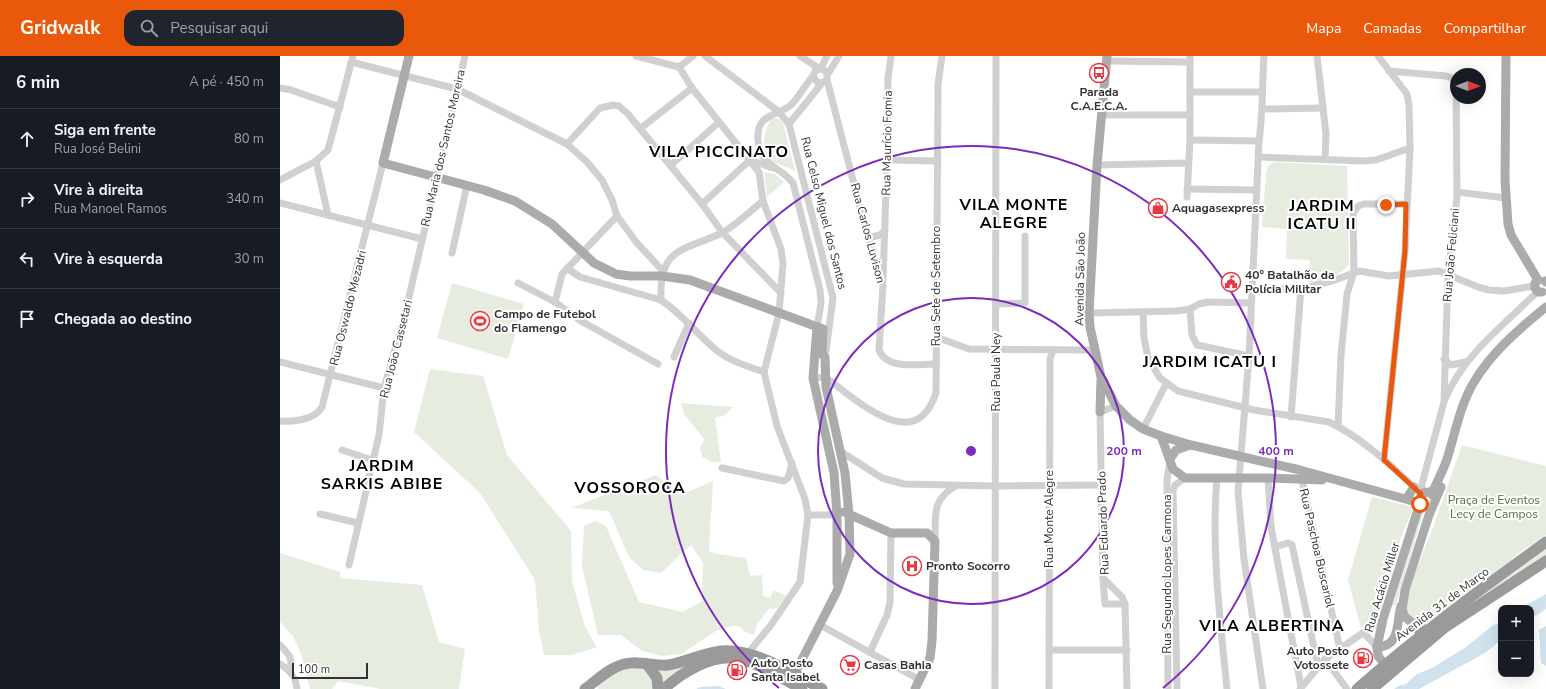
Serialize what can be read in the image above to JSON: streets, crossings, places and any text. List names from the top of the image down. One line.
{"streets":{"highway":["Avenida 31 de Março"],"main road":["Rua Celso Miguel dos Santos","Avenida São João","Rua Acácio Miller"],"street":["Rua Maurício Fomia","Rua Maria dos Santos Moreira","Rua Carlos Luvison","Rua João Feliciani","Rua Sete de Setembro","Rua Oswaldo Mezadri","Rua João Cassetari","Rua Paula Ney","Rua Monte Alegre","Rua Eduardo Prado","Rua Paschoa Buscariol","Rua Segundo Lopes Carmona"]},"crossings":[["Rua Maurício Fomia","Rua Carlos Luvison"],["Rua Maria dos Santos Moreira","Rua João Cassetari"],["Rua Celso Miguel dos Santos","Rua Sete de Setembro"],["Rua Carlos Luvison","Rua Sete de Setembro"],["Rua João Feliciani","Avenida São João"],["Rua João Feliciani","Rua Acácio Miller"],["Avenida São João","Rua Paschoa Buscariol"],["Avenida São João","Rua Acácio Miller"],["Rua Acácio Miller","Avenida 31 de Março"]],"districts":["VILA PICCINATO","VILA MONTE ALEGRE","JARDIM ICATU II","JARDIM ICATU I","JARDIM SARKIS ABIBE","VOSSOROCA","VILA ALBERTINA"],"parks":["Praça de Eventos Lecy de Campos"],"places":{"bus stop":["Parada C.A.E.C.A."],"shop":["Aquagasexpress"],"public building":["40° Batalhão da Polícia Militar"],"sports":["Campo de Futebol do Flamengo"],"hospital":["Pronto Socorro"],"fuel station":["Auto Posto Votossete","Auto Posto Santa Isabel"],"supermarket":["Casas Bahia"]},"scale_bar":"100 m","north":"right","page":{"header":"Gridwalk","search":"Pesquisar aqui","nav":["Mapa","Camadas","Compartilhar"],"heading":["6 min","A pé · 450 m"],"list":[["Siga em frente","Rua José Belini","80 m"],["Vire à direita","Rua Manoel Ramos","340 m"],["Vire à esquerda","30 m"],"Chegada ao destino"],"map_buttons":["+","−"],"scale":"100 m"},"rings":["200 m","400 m"]}
